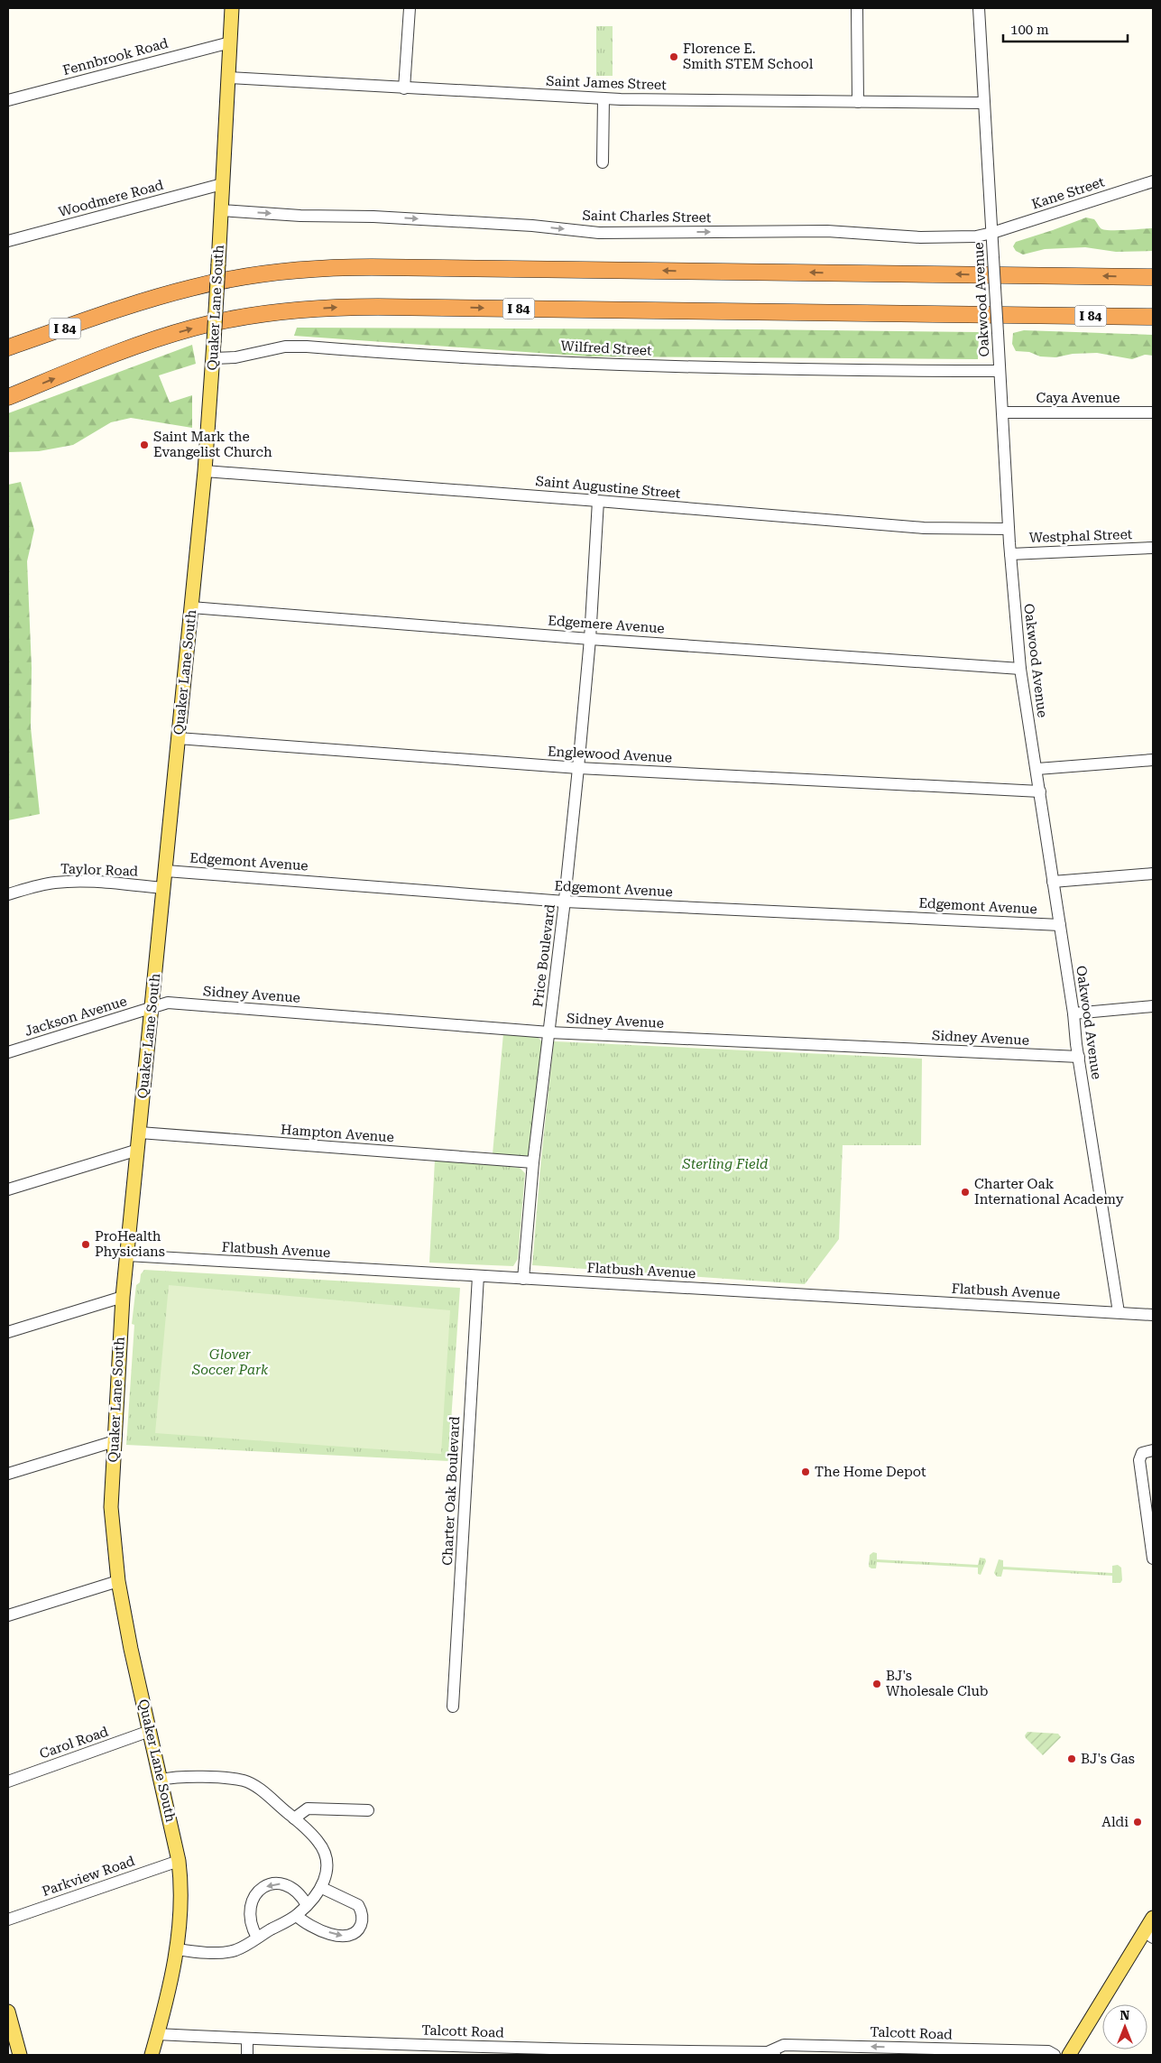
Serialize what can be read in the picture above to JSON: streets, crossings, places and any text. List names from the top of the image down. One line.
{"streets":{"highway":["I 84"],"main road":["Quaker Lane South"],"street":["Fennbrook Road","Saint James Street","Kane Street","Woodmere Road","Saint Charles Street","Oakwood Avenue","Wilfred Street","Caya Avenue","Saint Augustine Street","Westphal Street","Edgemere Avenue","Englewood Avenue","Edgemont Avenue","Taylor Road","Price Boulevard","Sidney Avenue","Jackson Avenue","Hampton Avenue","Flatbush Avenue","Charter Oak Boulevard","Carol Road","Parkview Road","Talcott Road"]},"crossings":[["Fennbrook Road","Quaker Lane South"],["Saint James Street","Oakwood Avenue"],["Saint James Street","Quaker Lane South"],["Kane Street","Saint Charles Street"],["Kane Street","Oakwood Avenue"],["Woodmere Road","Quaker Lane South"],["Saint Charles Street","Oakwood Avenue"],["Saint Charles Street","Quaker Lane South"],["Oakwood Avenue","Wilfred Street"],["Oakwood Avenue","Caya Avenue"],["Oakwood Avenue","Saint Augustine Street"],["Oakwood Avenue","Westphal Street"],["Oakwood Avenue","Edgemere Avenue"],["Oakwood Avenue","Englewood Avenue"],["Oakwood Avenue","Edgemont Avenue"],["Oakwood Avenue","Sidney Avenue"],["Oakwood Avenue","Flatbush Avenue"],["Quaker Lane South","Wilfred Street"],["Quaker Lane South","Saint Augustine Street"],["Quaker Lane South","Edgemere Avenue"],["Quaker Lane South","Englewood Avenue"],["Quaker Lane South","Edgemont Avenue"],["Quaker Lane South","Taylor Road"],["Quaker Lane South","Sidney Avenue"],["Quaker Lane South","Jackson Avenue"],["Quaker Lane South","Hampton Avenue"],["Quaker Lane South","Flatbush Avenue"],["Quaker Lane South","Carol Road"],["Quaker Lane South","Parkview Road"],["Quaker Lane South","Talcott Road"],["Saint Augustine Street","Price Boulevard"],["Edgemere Avenue","Price Boulevard"],["Englewood Avenue","Price Boulevard"],["Edgemont Avenue","Price Boulevard"],["Price Boulevard","Sidney Avenue"],["Price Boulevard","Hampton Avenue"],["Price Boulevard","Flatbush Avenue"],["Sidney Avenue","Jackson Avenue"],["Flatbush Avenue","Charter Oak Boulevard"]],"one_way":["Saint Charles Street"],"parks":["Sterling Field","Glover Soccer Park"],"places":["Florence E. Smith STEM School","Saint Mark the Evangelist Church","Charter Oak International Academy","ProHealth Physicians","The Home Depot","BJ's Wholesale Club","BJ's Gas","Aldi"],"scale_bar":"100 m","north":"top"}
